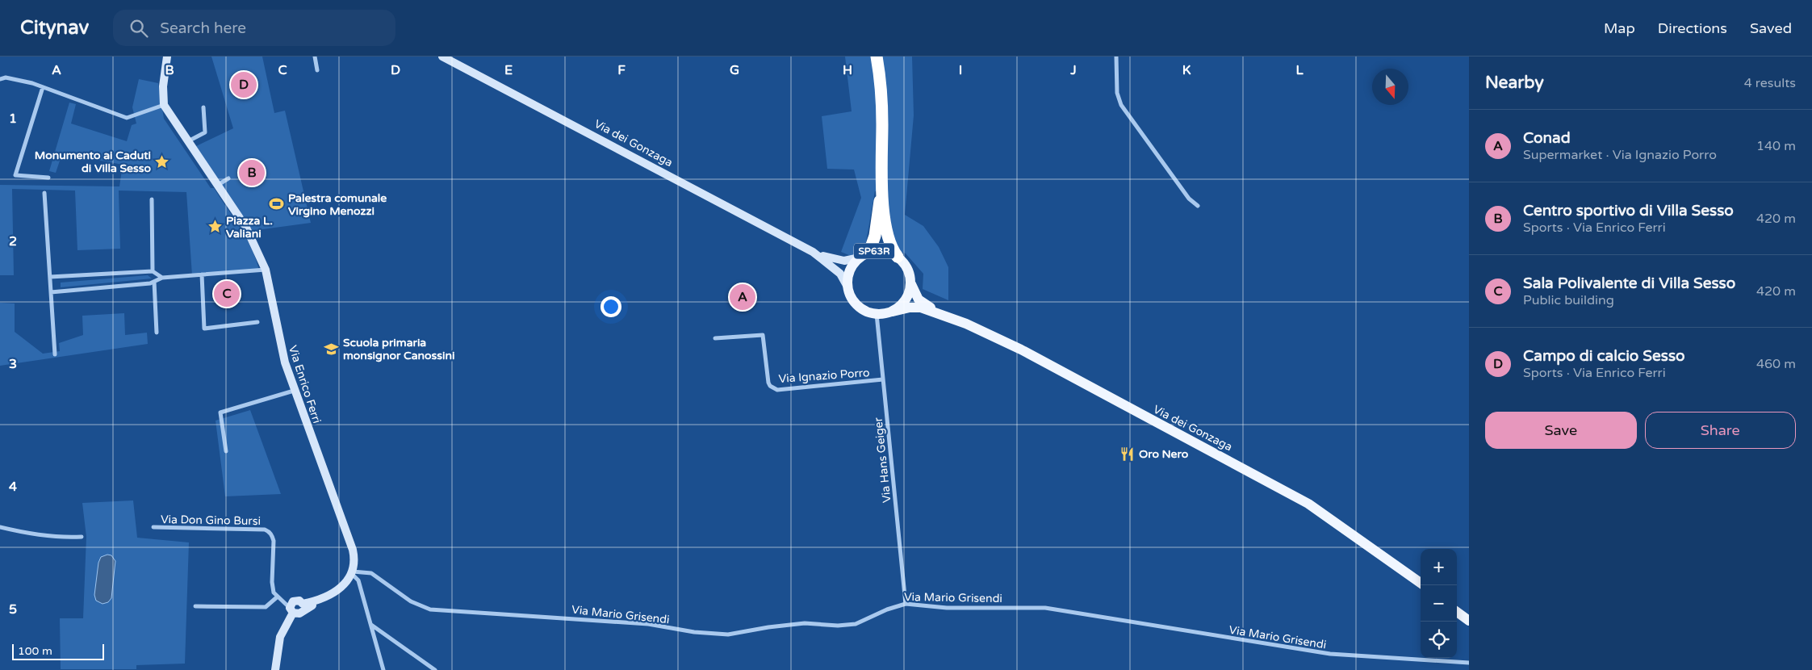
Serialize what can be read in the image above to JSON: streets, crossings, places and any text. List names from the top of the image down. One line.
{"streets":{"highway":["SP63R"],"main road":["Via dei Gonzaga"],"street":["Via Ignazio Porro","Via Enrico Ferri","Via Hans Geiger","Via Don Gino Bursi","Via Mario Grisendi"]},"crossings":[["Via dei Gonzaga","SP63R"],["Via dei Gonzaga","Via Hans Geiger"],["SP63R","Via Hans Geiger"],["Via Ignazio Porro","Via Hans Geiger"],["Via Enrico Ferri","Via Mario Grisendi"],["Via Hans Geiger","Via Mario Grisendi"]],"places":{"place":["Monumento ai Caduti di Villa Sesso","Piazza L. Valiani"],"sports":["Palestra comunale Virgino Menozzi"],"school or university":["Scuola primaria monsignor Canossini"],"restaurant":["Oro Nero"]},"scale_bar":"100 m","north":"bottom","page":{"header":"Citynav","search":"Search here","nav":["Map","Directions","Saved"],"heading":["Nearby","4 results"],"pins":["D","B","C","A"],"list":[{"mark":"A","name":"Conad","note":"Supermarket · Via Ignazio Porro","value":"140 m"},{"mark":"B","name":"Centro sportivo di Villa Sesso","note":"Sports · Via Enrico Ferri","value":"420 m"},{"mark":"C","name":"Sala Polivalente di Villa Sesso","note":"Public building","value":"420 m"},{"mark":"D","name":"Campo di calcio Sesso","note":"Sports · Via Enrico Ferri","value":"460 m"}],"buttons":["Save","Share"],"map_buttons":["+","−"],"scale":"100 m"},"grid":{"columns":["A","B","C","D","E","F","G","H","I","J","K","L"],"rows":["1","2","3","4","5"]}}
